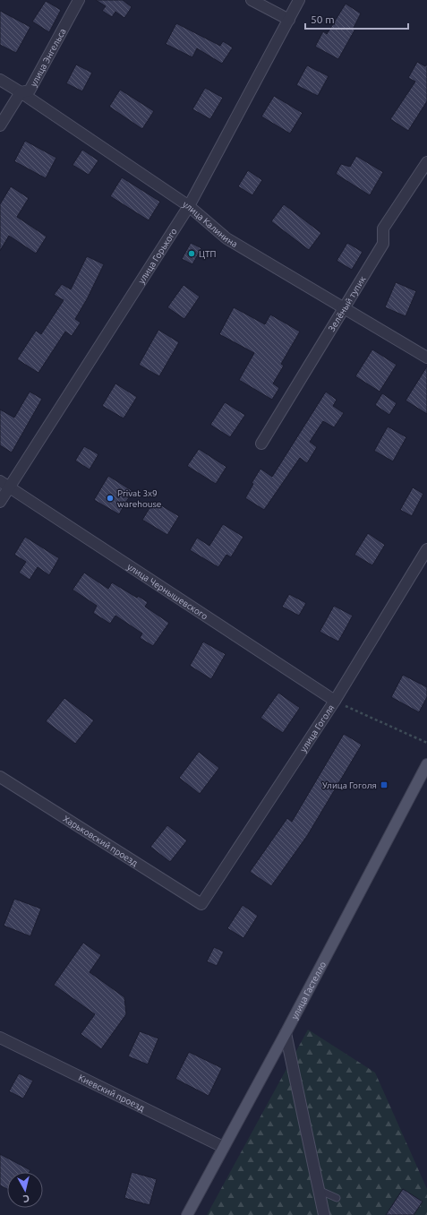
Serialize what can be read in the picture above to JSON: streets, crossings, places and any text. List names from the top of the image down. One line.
{"streets":{"main road":["улица Гастелло"],"street":["улица Энгельса","улица Калинина","улица Горького","Зелёный тупик","улица Чернышевского","улица Гоголя","Харьковский проезд","Киевский проезд"]},"crossings":[["улица Энгельса","улица Калинина"],["улица Калинина","улица Горького"],["улица Калинина","Зелёный тупик"],["улица Горького","улица Чернышевского"],["улица Чернышевского","улица Гоголя"],["улица Гоголя","Харьковский проезд"],["улица Гастелло","Киевский проезд"]],"places":{"other":["ЦТП","Privat 3x9 warehouse"],"transit":["Улица Гоголя"]},"scale_bar":"50 m","north":"bottom"}
